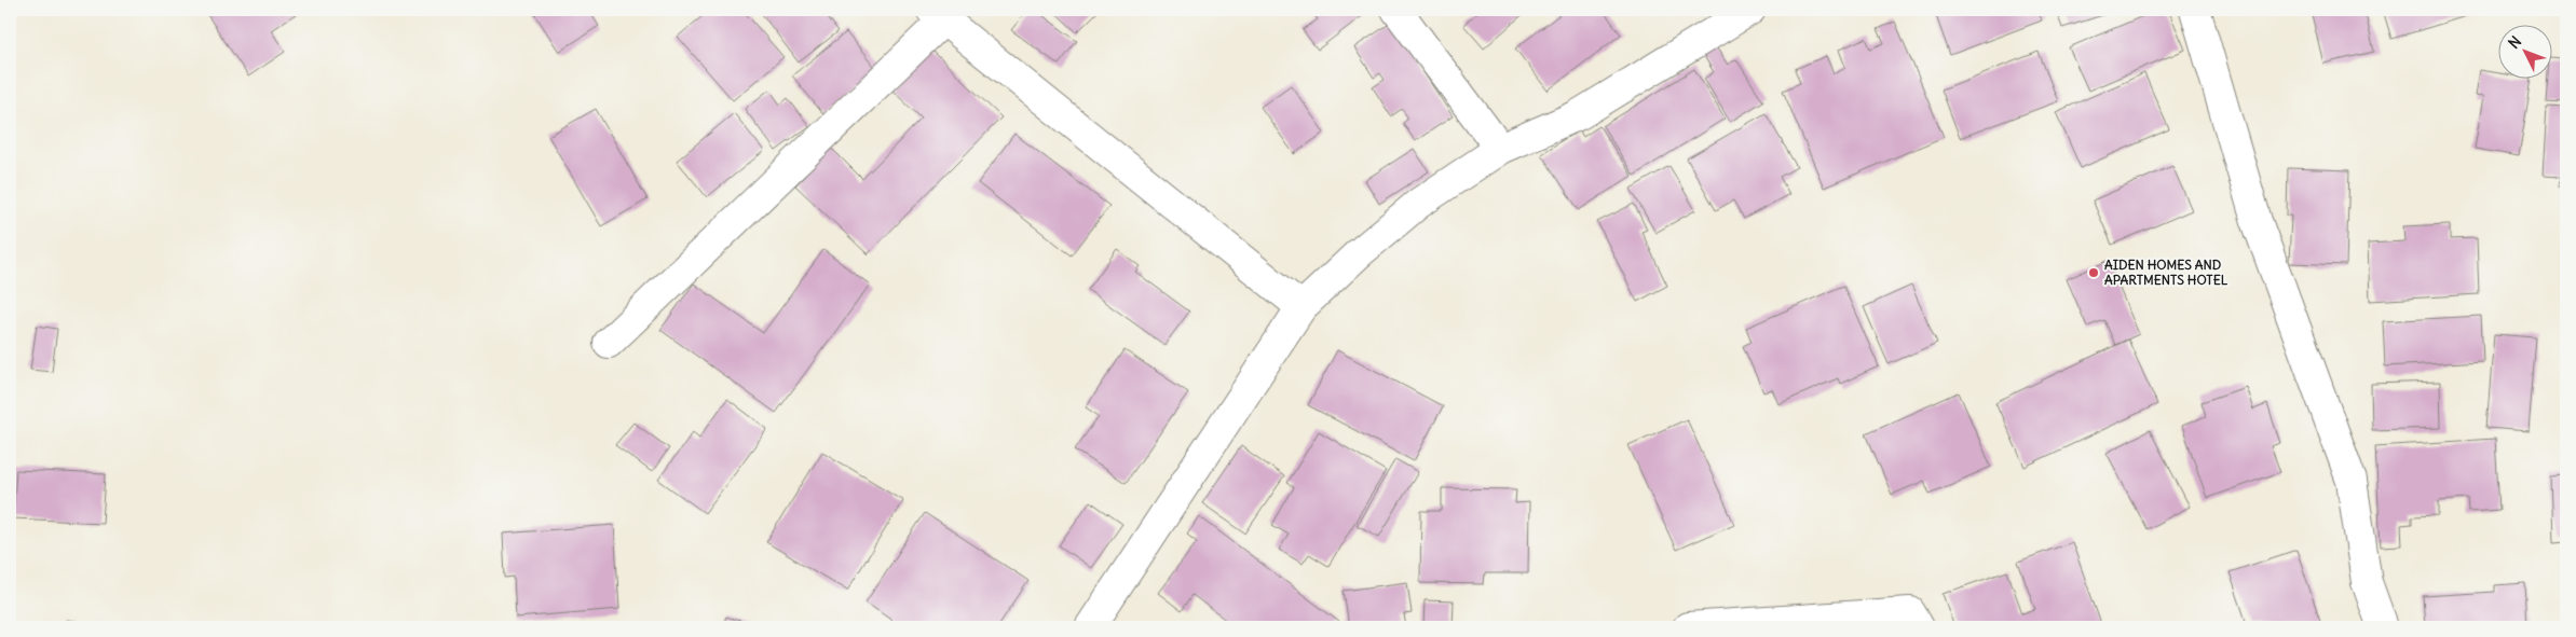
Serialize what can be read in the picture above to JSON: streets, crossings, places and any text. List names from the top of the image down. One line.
{"places":["AIDEN HOMES AND APARTMENTS HOTEL"],"north":"top left"}
